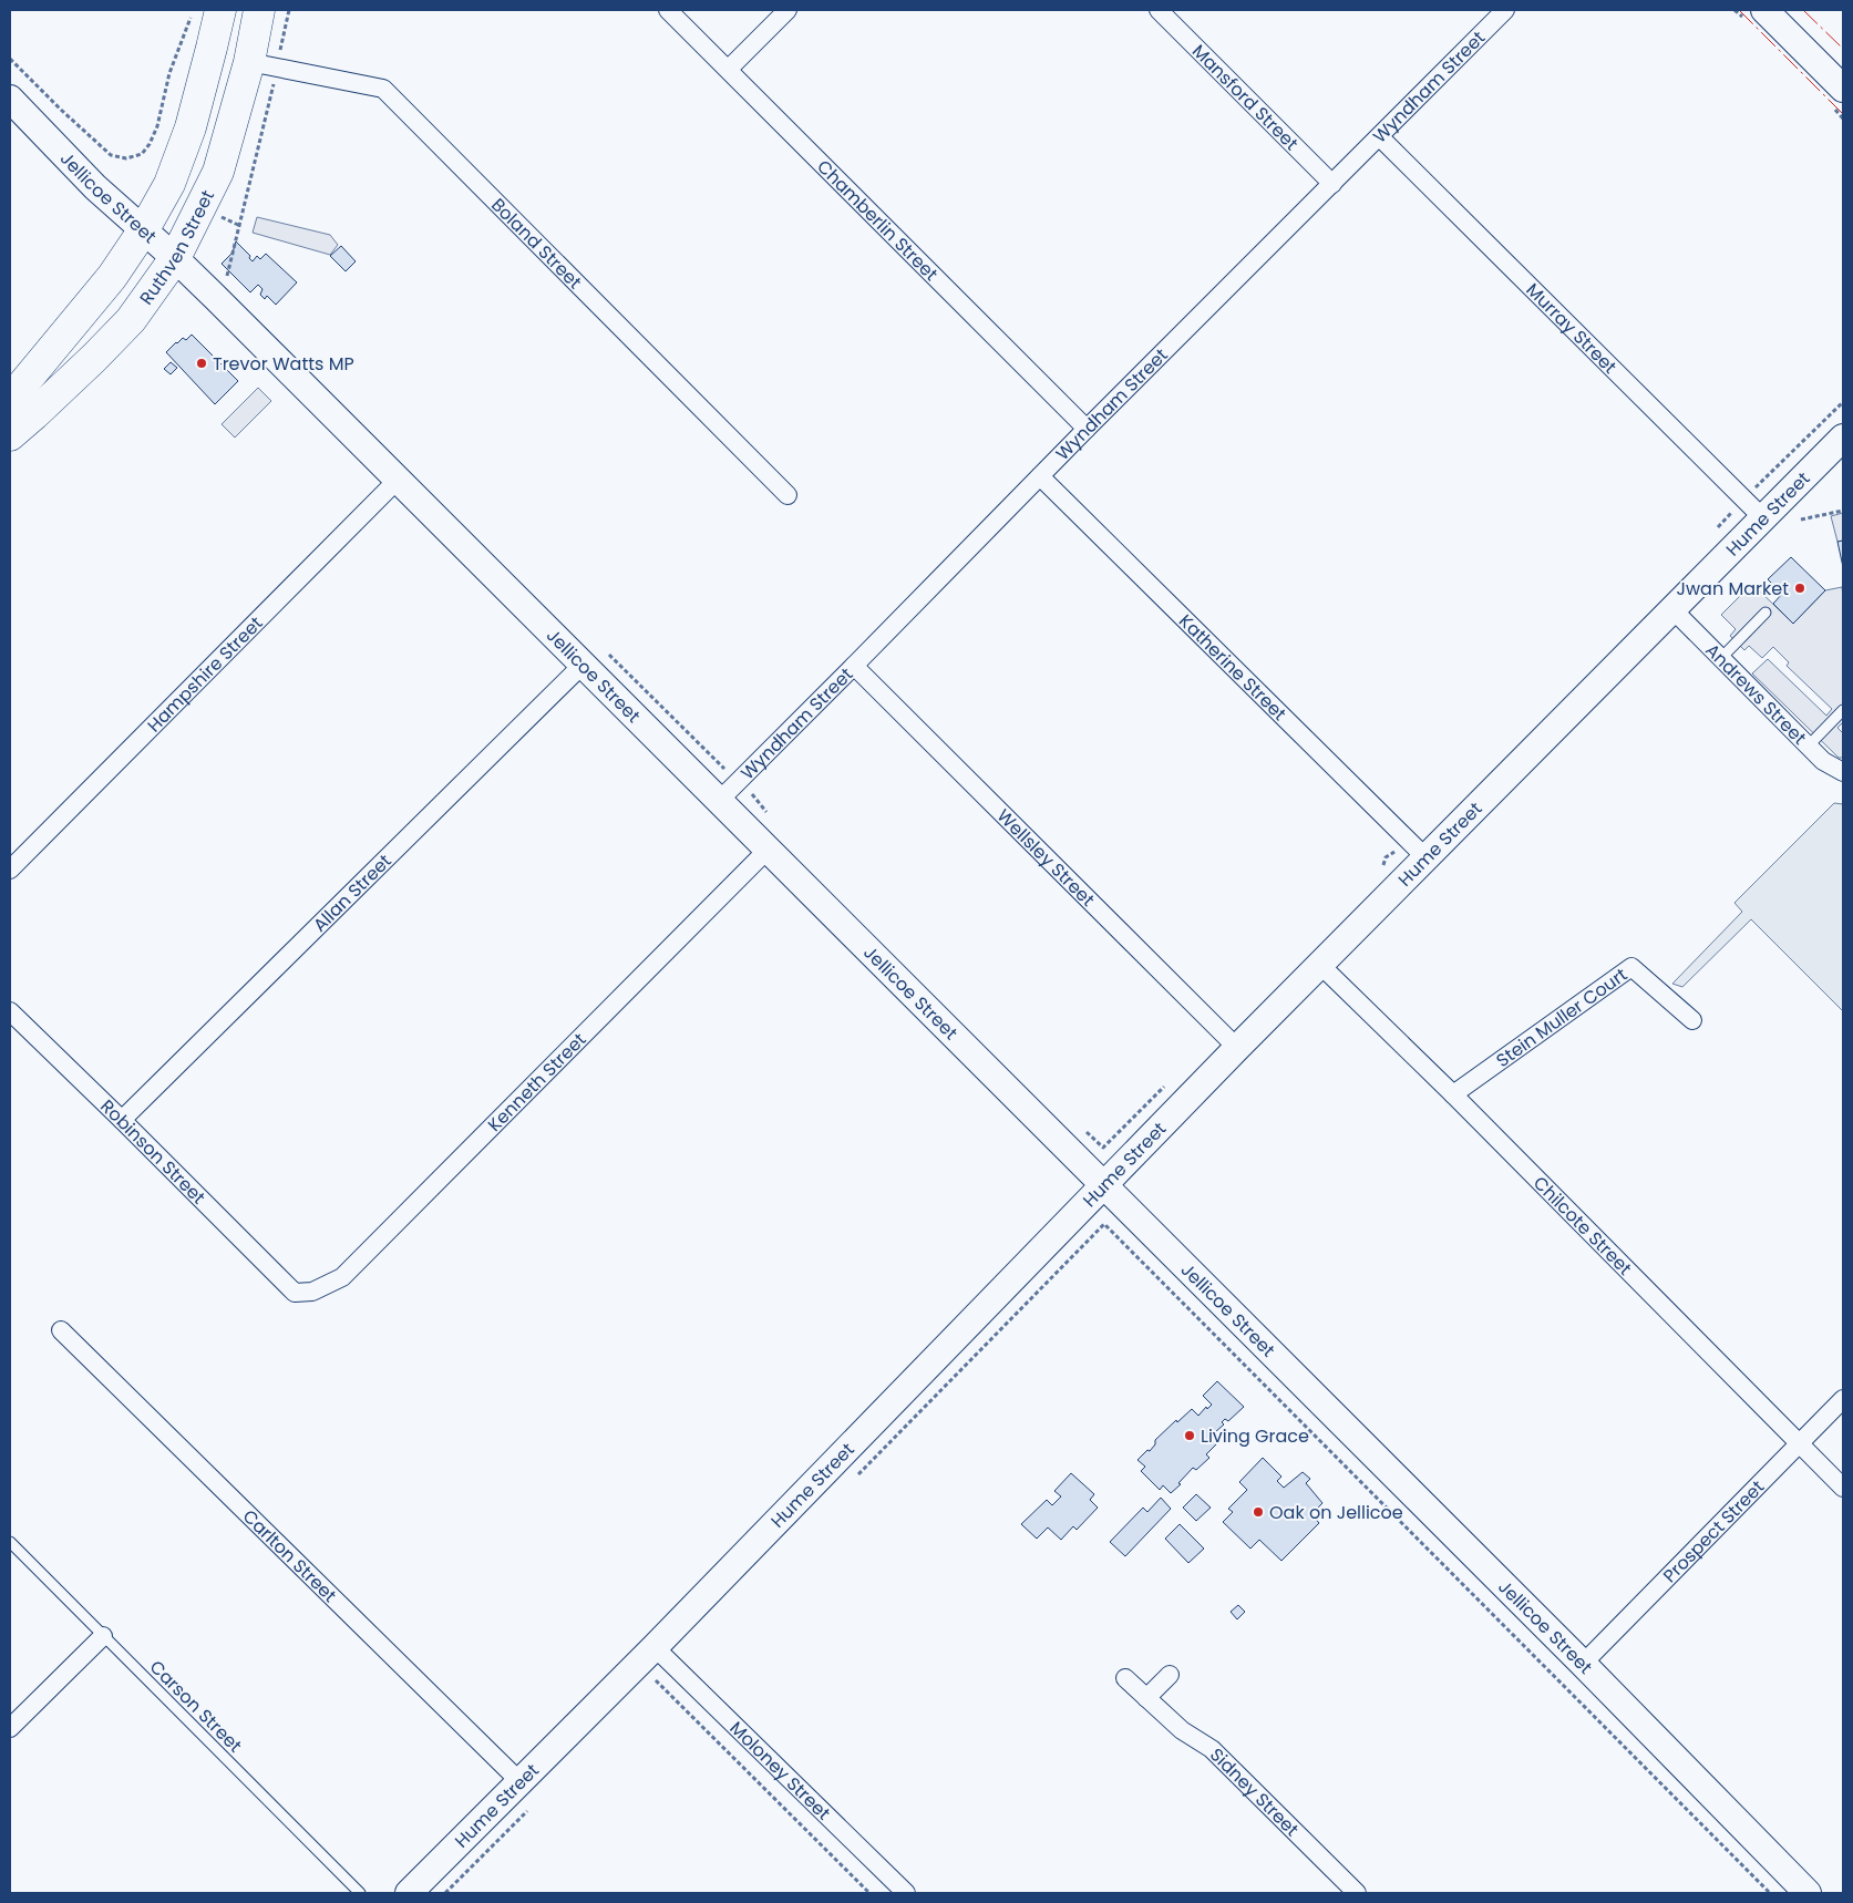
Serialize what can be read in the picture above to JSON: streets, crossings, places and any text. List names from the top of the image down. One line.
{"streets":{"highway":["Ruthven Street"],"street":["Wyndham Street","Mansford Street","Jellicoe Street","Chamberlin Street","Boland Street","Murray Street","Hume Street","Katherine Street","Hampshire Street","Andrews Street","Wellsley Street","Allan Street","Stein Muller Court","Kenneth Street","Robinson Street","Chilcote Street","Prospect Street","Carlton Street","Moloney Street","Sidney Street"],"lane":["Carson Street"]},"crossings":[["Wyndham Street","Mansford Street"],["Wyndham Street","Jellicoe Street"],["Wyndham Street","Chamberlin Street"],["Wyndham Street","Murray Street"],["Wyndham Street","Katherine Street"],["Wyndham Street","Wellsley Street"],["Jellicoe Street","Ruthven Street"],["Jellicoe Street","Hume Street"],["Jellicoe Street","Hampshire Street"],["Jellicoe Street","Allan Street"],["Jellicoe Street","Kenneth Street"],["Jellicoe Street","Prospect Street"],["Boland Street","Ruthven Street"],["Murray Street","Hume Street"],["Hume Street","Katherine Street"],["Hume Street","Andrews Street"],["Hume Street","Wellsley Street"],["Hume Street","Chilcote Street"],["Hume Street","Carlton Street"],["Hume Street","Moloney Street"],["Allan Street","Robinson Street"],["Stein Muller Court","Chilcote Street"],["Kenneth Street","Robinson Street"],["Chilcote Street","Prospect Street"]],"places":["Trevor Watts MP","Jwan Market","Living Grace","Oak on Jellicoe"]}
